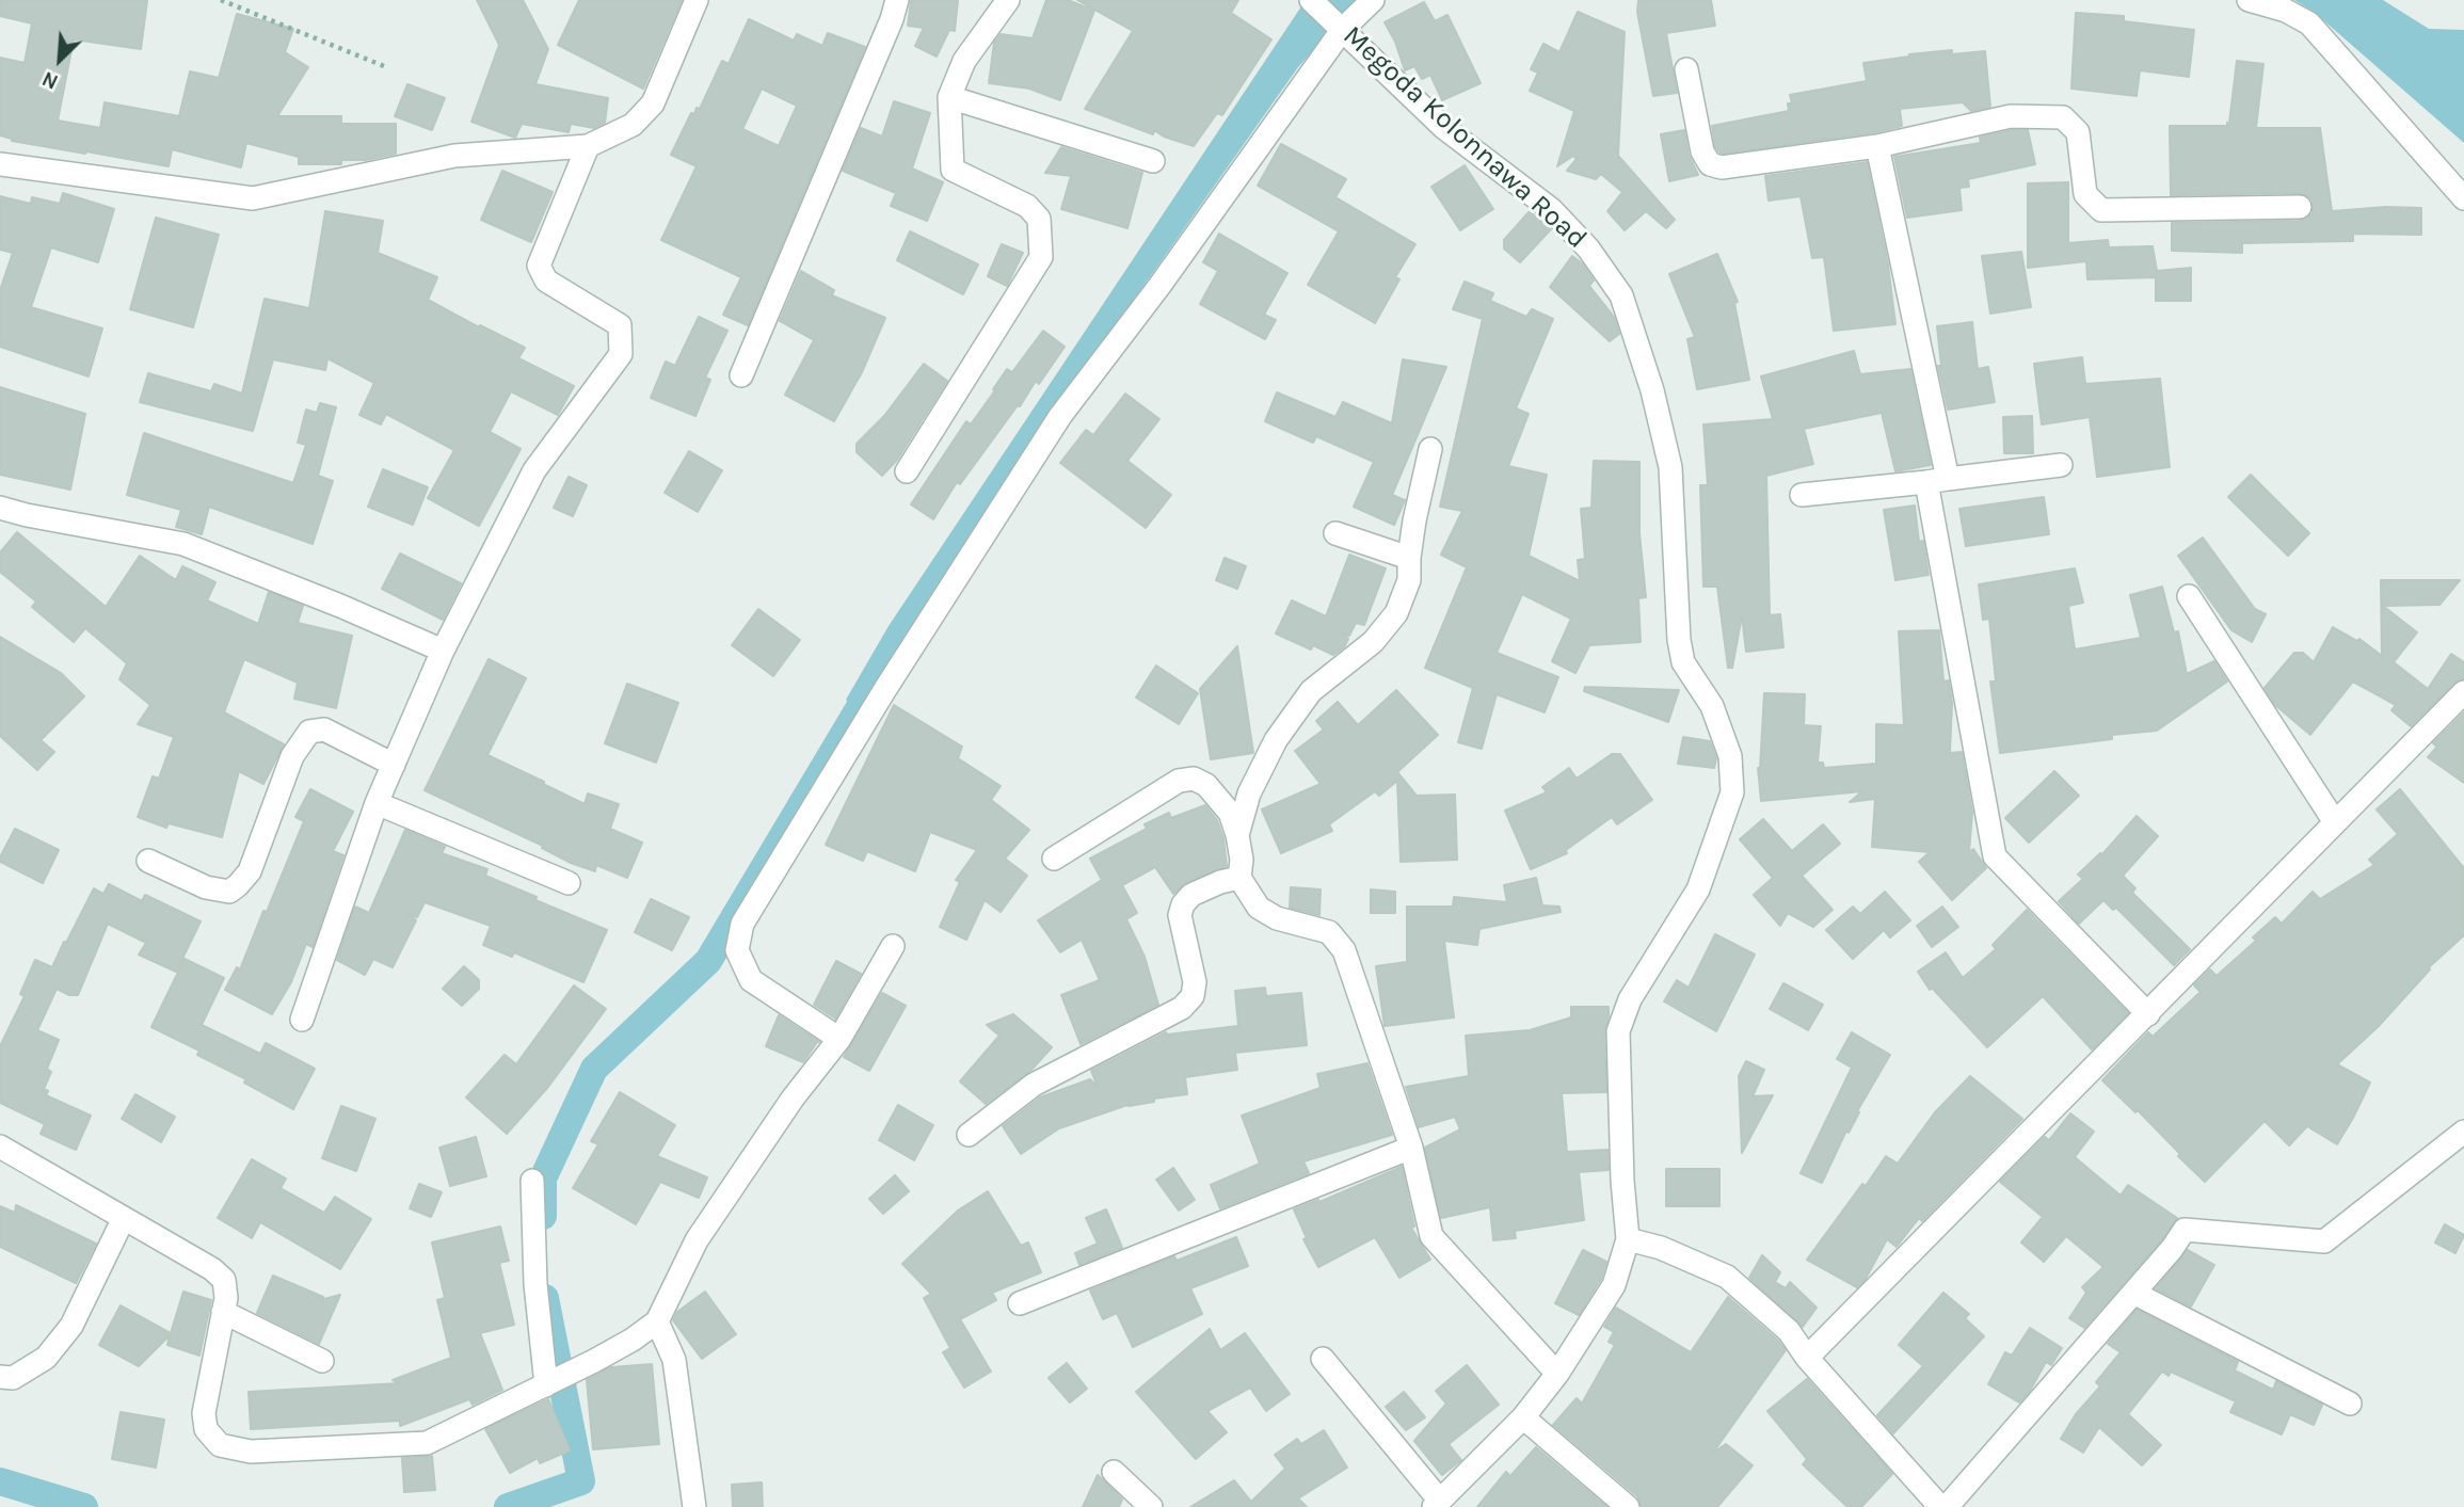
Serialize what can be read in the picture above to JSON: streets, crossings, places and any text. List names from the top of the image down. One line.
{"streets":{"street":["Megoda Kolonnawa Road"]},"north":"bottom left"}
